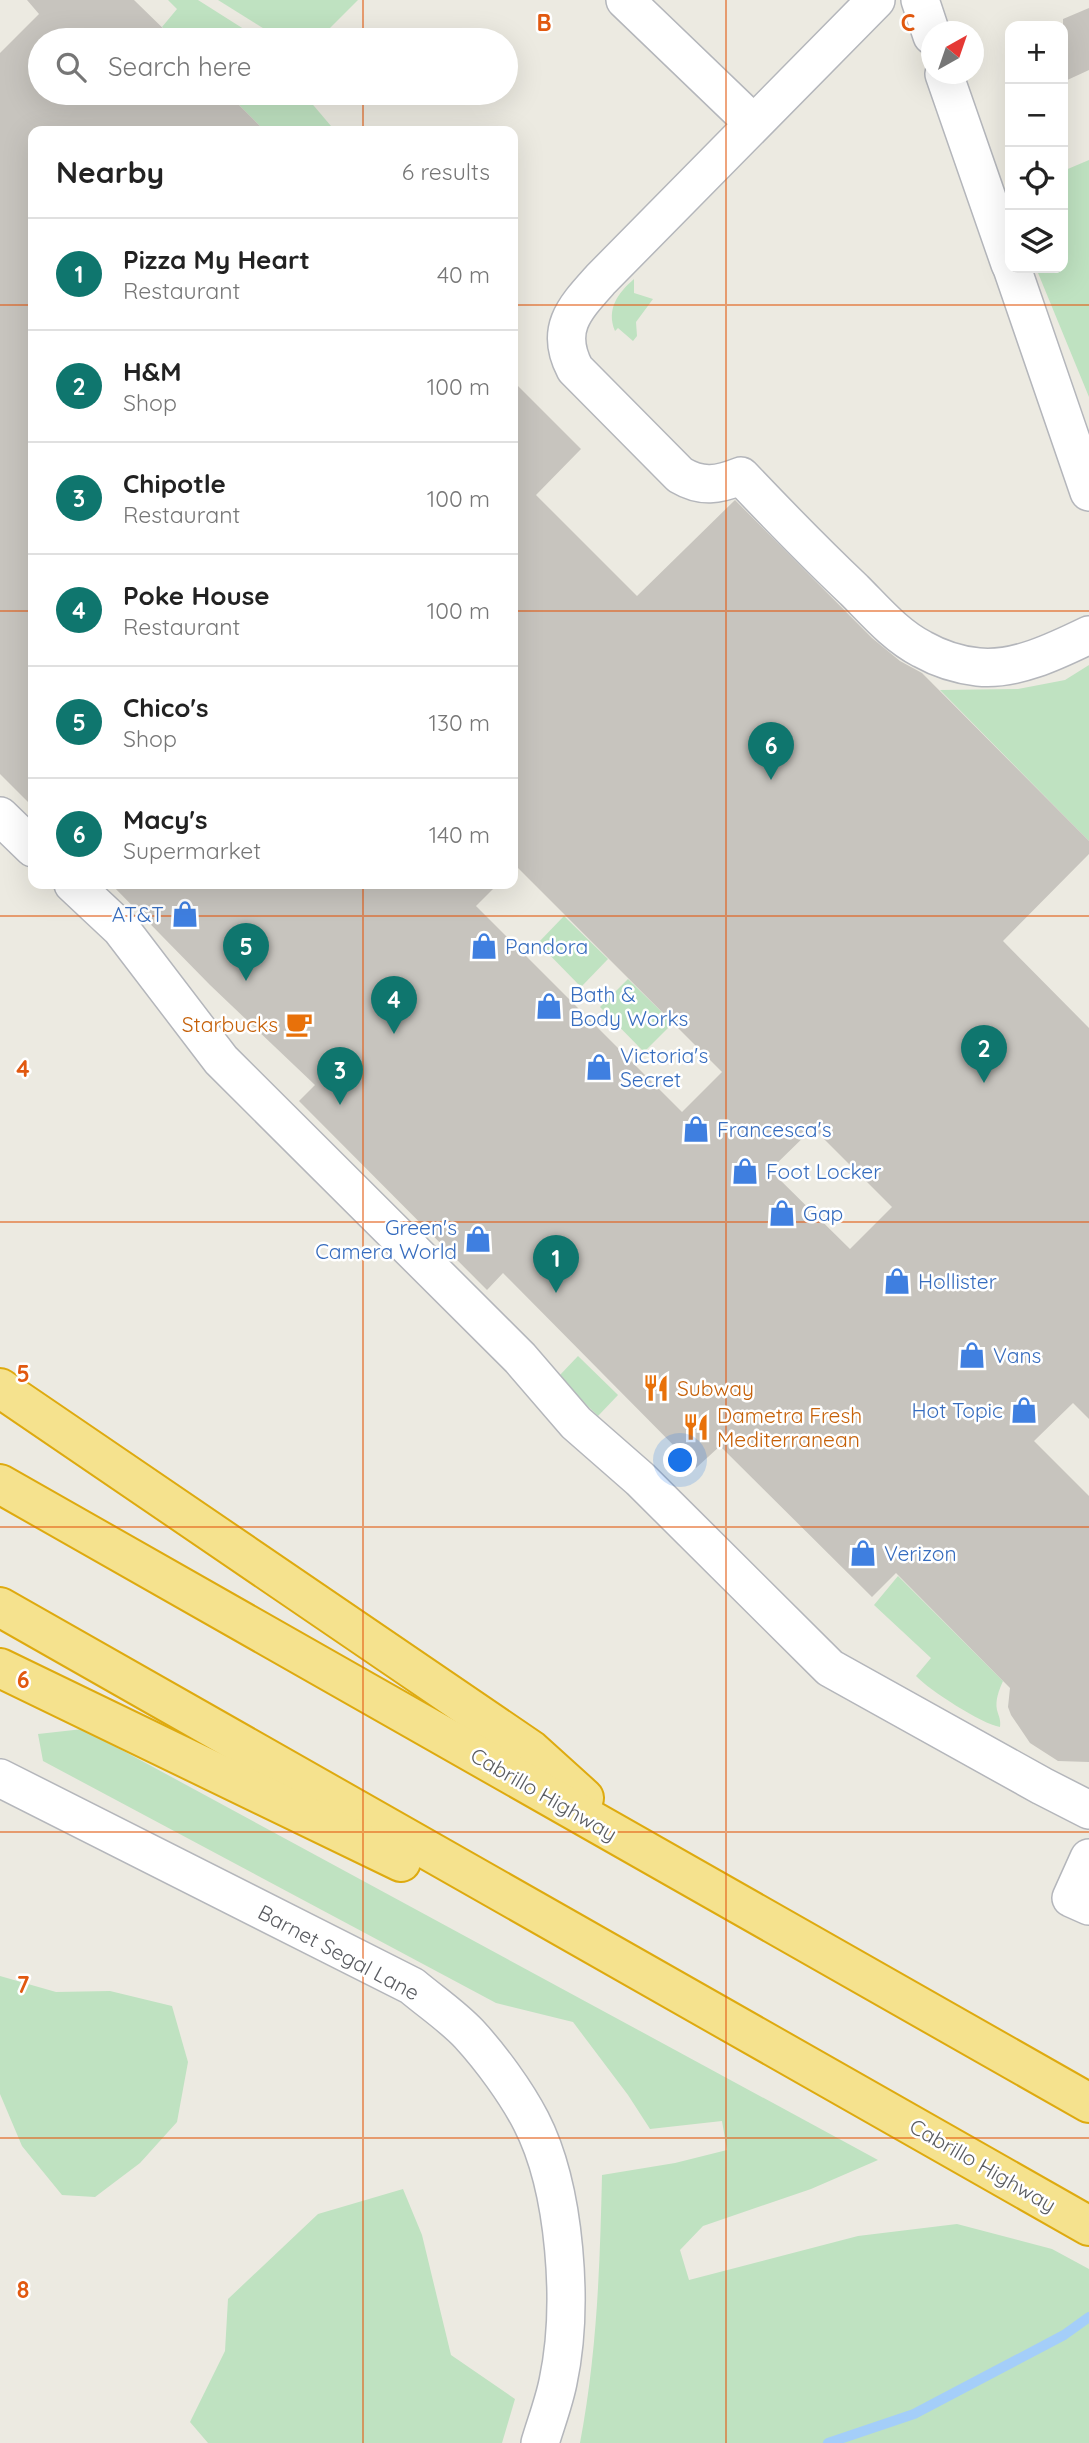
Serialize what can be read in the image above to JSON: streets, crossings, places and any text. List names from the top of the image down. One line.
{"streets":{"highway":["Cabrillo Highway"],"street":["Barnet Segal Lane"]},"places":{"shop":["AT&T","Pandora","Bath & Body Works","Victoria's Secret","Francesca's","Foot Locker","Gap","Green's Camera World","Hollister","Vans","Hot Topic","Verizon"],"cafe":["Starbucks"],"restaurant":["Subway","Dametra Fresh Mediterranean"]},"north":"top right","page":{"map_buttons":["+","−"],"search":"Search here","heading":["Nearby","6 results"],"list":[{"mark":"1","name":"Pizza My Heart","note":"Restaurant","value":"40 m"},{"mark":"2","name":"H&M","note":"Shop","value":"100 m"},{"mark":"3","name":"Chipotle","note":"Restaurant","value":"100 m"},{"mark":"4","name":"Poke House","note":"Restaurant","value":"100 m"},{"mark":"5","name":"Chico's","note":"Shop","value":"130 m"},{"mark":"6","name":"Macy's","note":"Supermarket","value":"140 m"}],"pins":["6","5","4","2","3","1"]},"grid":{"columns":["B","C"],"rows":["4","5","6","7","8"]}}
